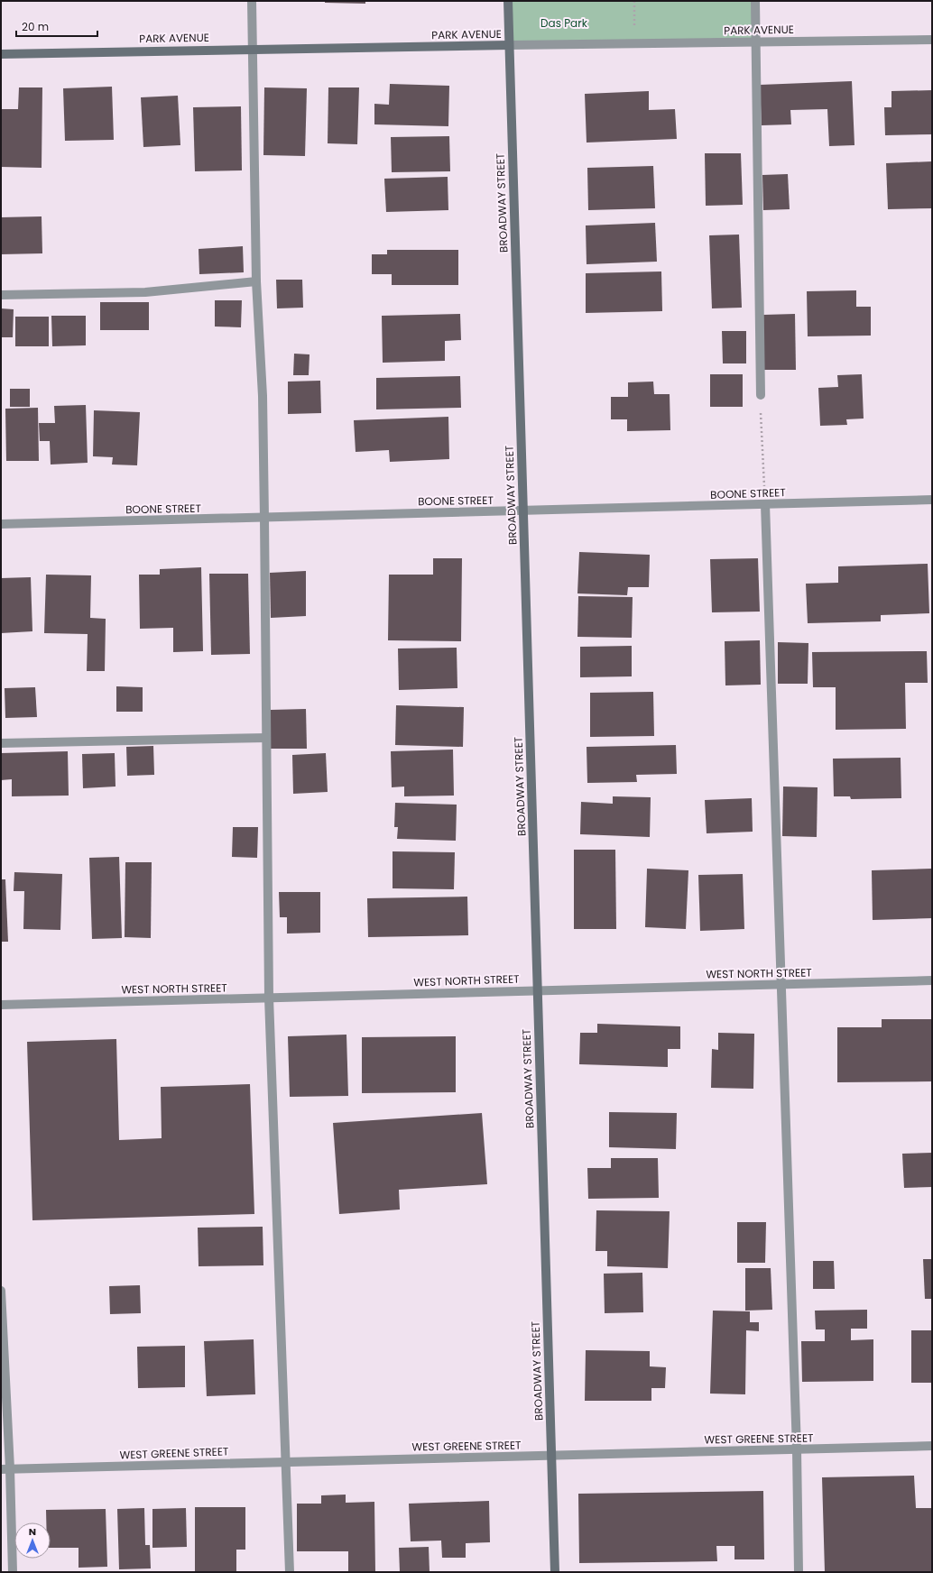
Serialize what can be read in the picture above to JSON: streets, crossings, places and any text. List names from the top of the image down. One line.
{"streets":{"street":["PARK AVENUE","BROADWAY STREET","BOONE STREET","WEST NORTH STREET","WEST GREENE STREET"]},"crossings":[["PARK AVENUE","BROADWAY STREET"],["BROADWAY STREET","BOONE STREET"],["BROADWAY STREET","WEST NORTH STREET"],["BROADWAY STREET","WEST GREENE STREET"]],"parks":["Das Park"],"scale_bar":"20 m","north":"top"}
